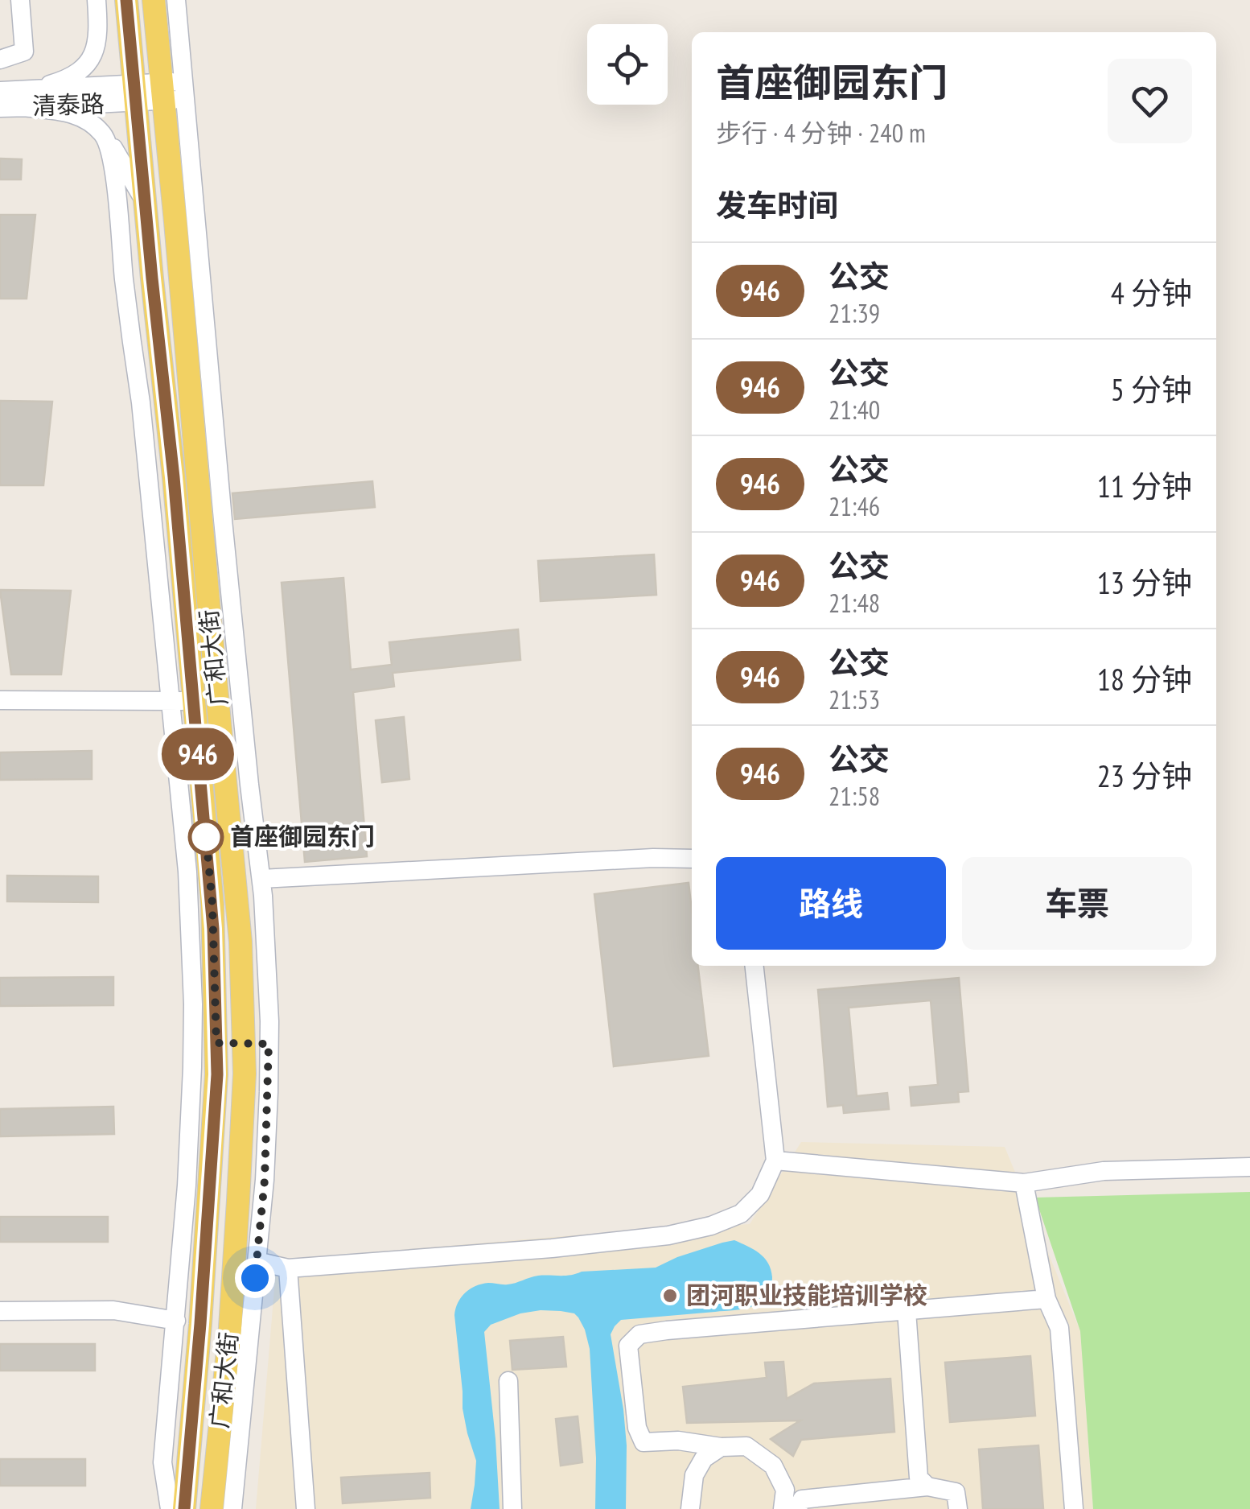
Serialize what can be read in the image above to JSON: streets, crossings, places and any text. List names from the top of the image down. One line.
{"streets":{"main road":["广和大街"],"street":["清泰路"]},"crossings":[["清泰路","广和大街"]],"places":["首座御园东门","团河职业技能培训学校"],"lines":["bus line 946"],"page":{"on_map":"946","heading":[["首座御园东门","步行 · 4 分钟 · 240 m"],"发车时间"],"list":[{"mark":"946","name":"公交","note":"21:39","value":"4 分钟"},{"mark":"946","name":"公交","note":"21:40","value":"5 分钟"},{"mark":"946","name":"公交","note":"21:46","value":"11 分钟"},{"mark":"946","name":"公交","note":"21:48","value":"13 分钟"},{"mark":"946","name":"公交","note":"21:53","value":"18 分钟"},{"mark":"946","name":"公交","note":"21:58","value":"23 分钟"}],"buttons":["路线","车票"]}}
